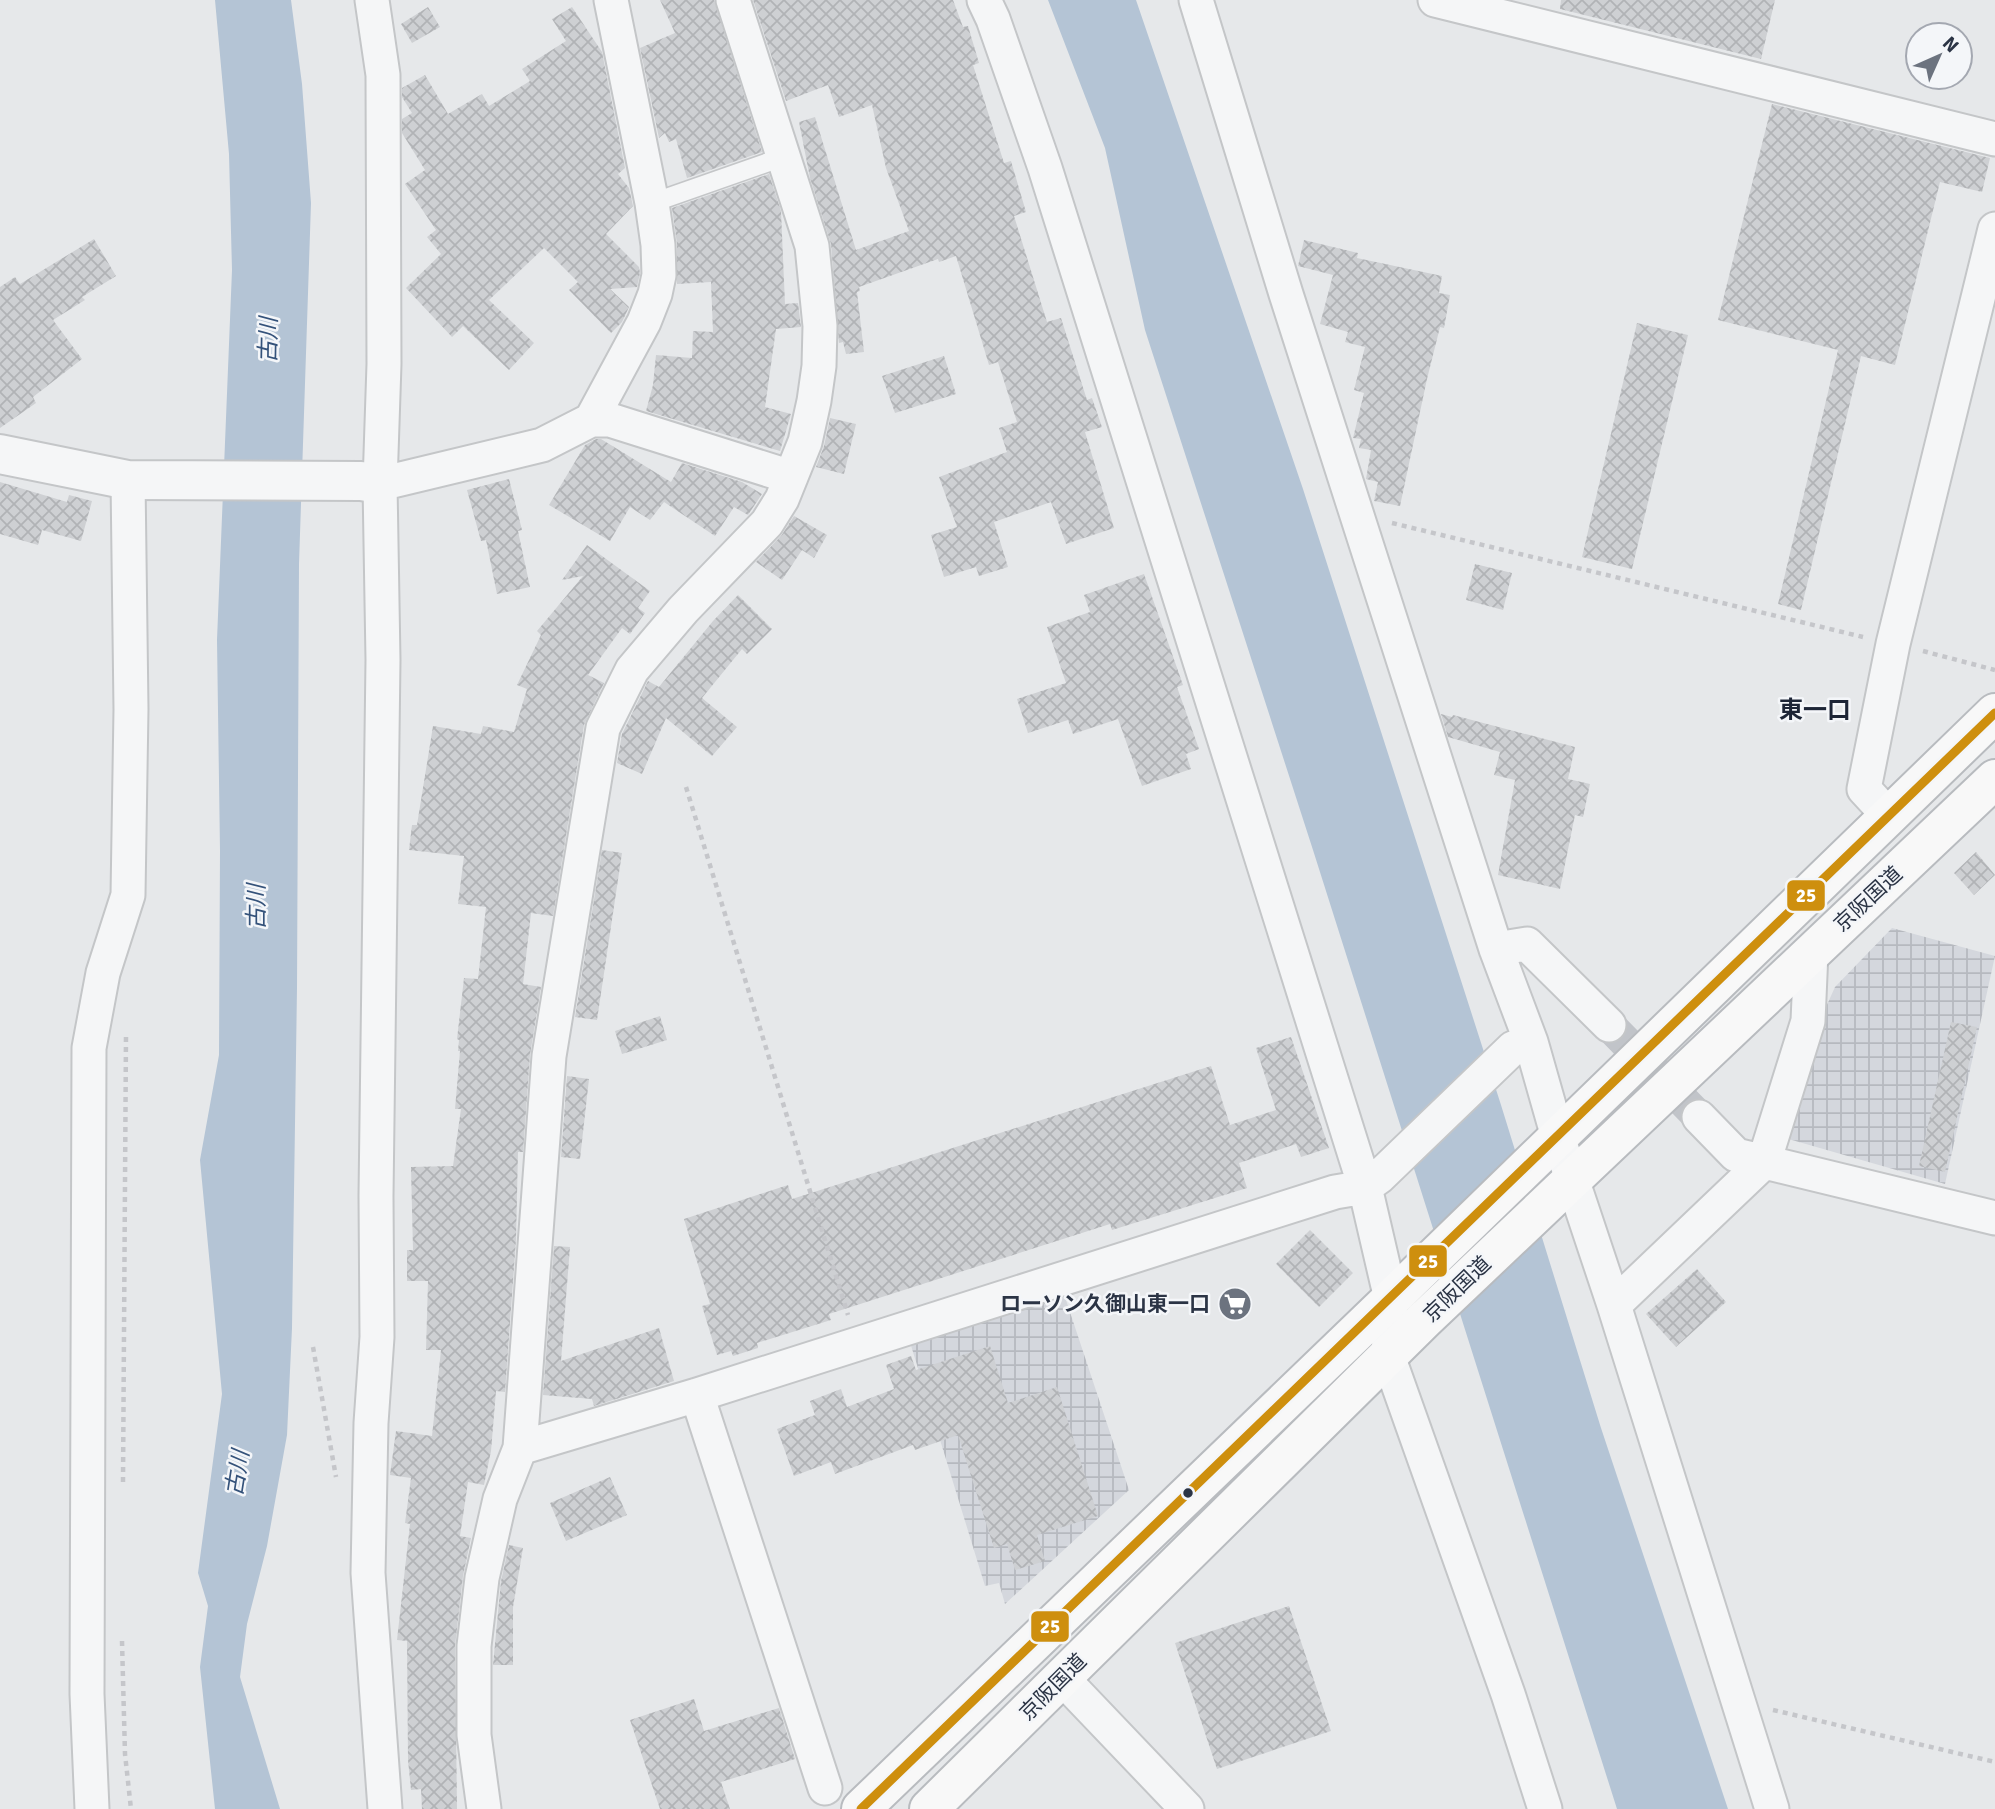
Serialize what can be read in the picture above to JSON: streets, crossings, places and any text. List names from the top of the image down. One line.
{"streets":{"highway":["京阪国道"]},"districts":["東一口"],"water":["古川"],"places":{"supermarket":["ローソン久御山東一口"]},"lines":["transit line 25"],"north":"top right"}
